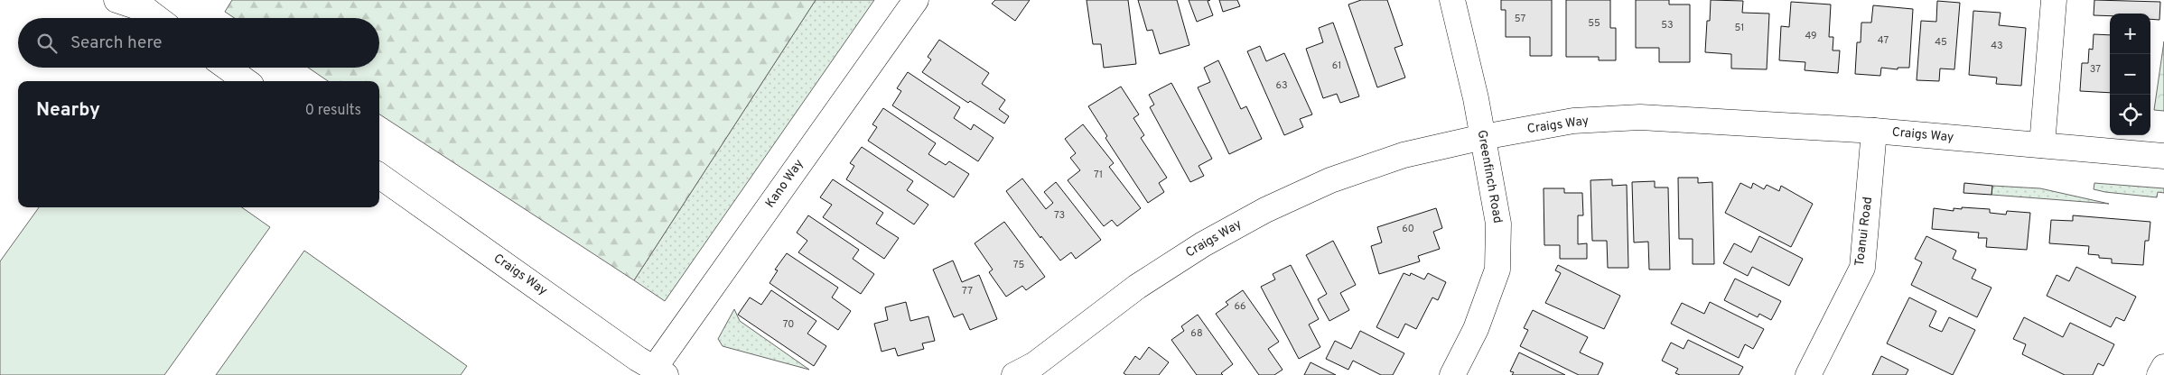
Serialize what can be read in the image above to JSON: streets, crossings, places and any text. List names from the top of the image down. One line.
{"streets":{"street":["Craigs Way","Greenfinch Road","Kano Way","Toanui Road"]},"crossings":[["Craigs Way","Greenfinch Road"],["Craigs Way","Kano Way"],["Craigs Way","Toanui Road"]],"house_numbers":["57","55","53","51","49","47","45","43","61","37","63","71","73","60","75","77","66","70","68"],"page":{"map_buttons":["+","−"],"search":"Search here","heading":["Nearby","0 results"]}}
